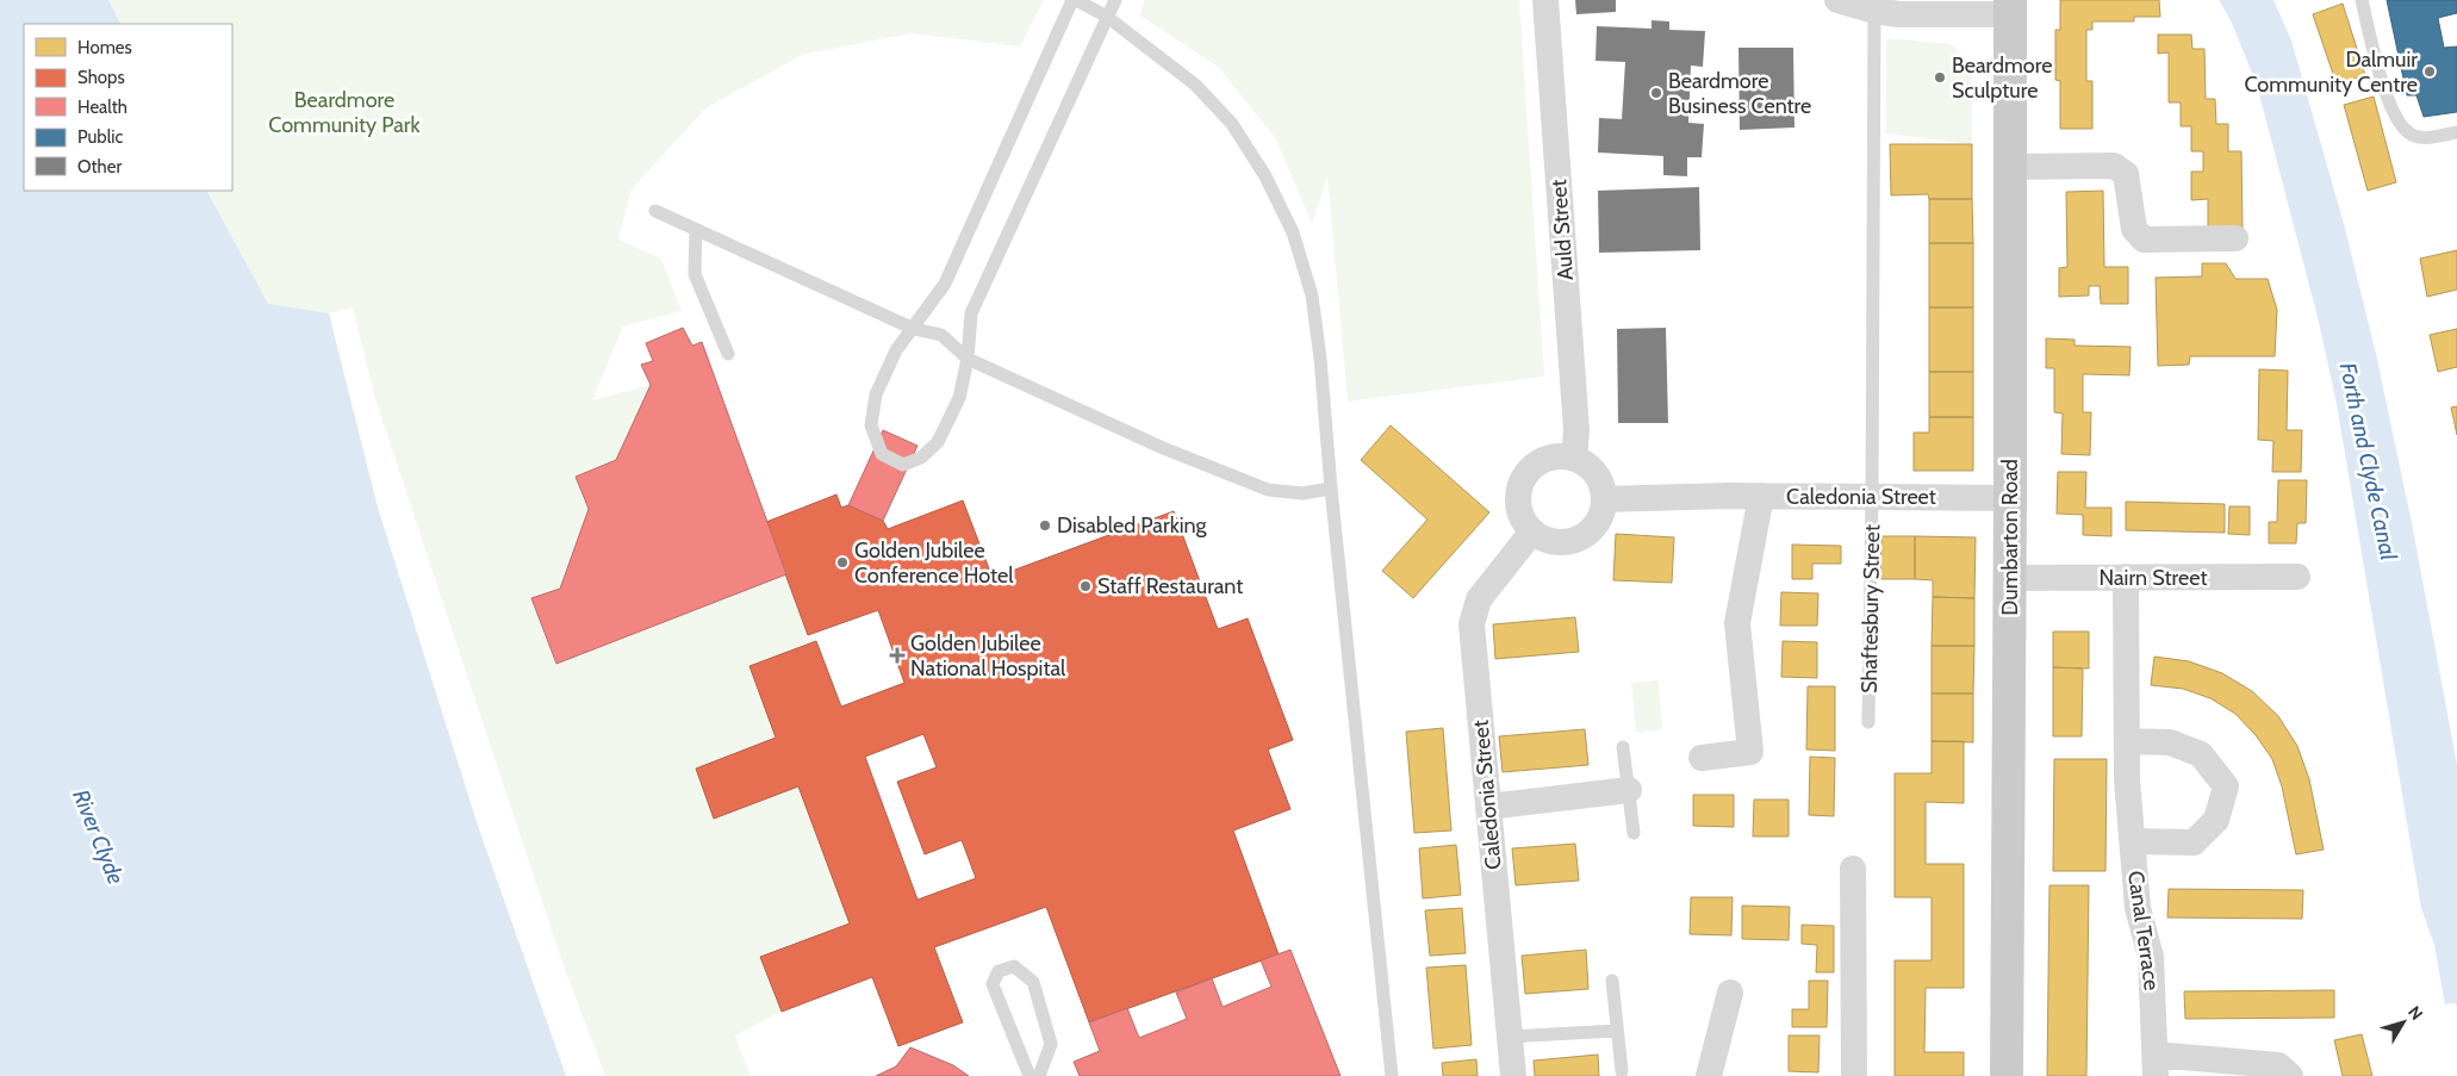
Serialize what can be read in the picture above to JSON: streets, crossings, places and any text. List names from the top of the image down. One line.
{"streets":{"main road":["Dumbarton Road"],"street":["Auld Street","Caledonia Street","Nairn Street","Canal Terrace"],"lane":["Shaftesbury Street"]},"crossings":[["Auld Street","Caledonia Street"],["Caledonia Street","Dumbarton Road"],["Caledonia Street","Shaftesbury Street"],["Dumbarton Road","Nairn Street"],["Nairn Street","Canal Terrace"]],"water":["Forth and Clyde Canal","River Clyde"],"parks":["Beardmore Community Park"],"places":{"other":["Dalmuir Community Centre","Beardmore Sculpture","Beardmore Business Centre","Disabled Parking","Golden Jubilee Conference Hotel","Staff Restaurant"],"health":["Golden Jubilee National Hospital"]},"legend":["Homes","Shops","Health","Public","Other"],"north":"top right"}
